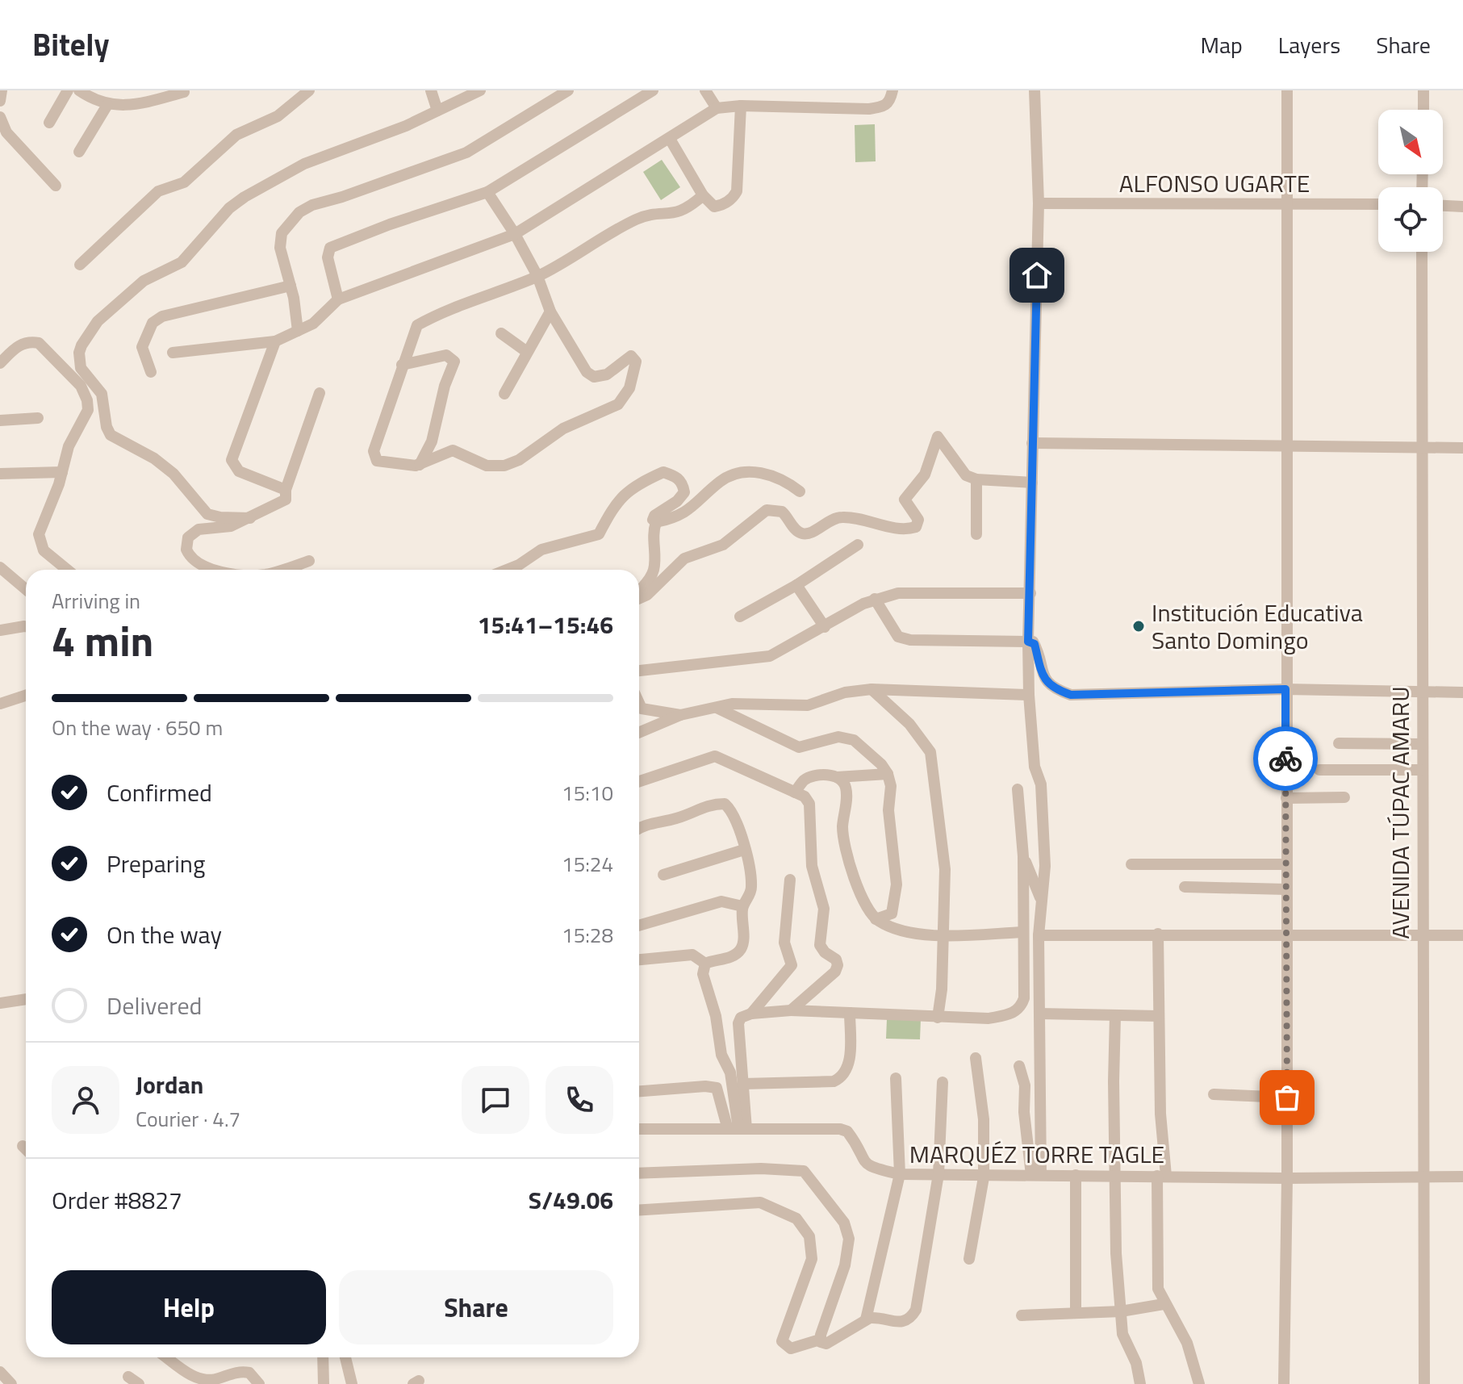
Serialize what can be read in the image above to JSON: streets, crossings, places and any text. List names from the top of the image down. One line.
{"streets":{"street":["ALFONSO UGARTE","AVENIDA TÚPAC AMARU","MARQUÉZ TORRE TAGLE"]},"crossings":[["AVENIDA TÚPAC AMARU","MARQUÉZ TORRE TAGLE"]],"places":["Institución Educativa Santo Domingo"],"north":"bottom right","page":{"header":"Bitely","nav":["Map","Layers","Share"],"heading":["4 min","Arriving in","15:41–15:46"],"panel":["Jordan","Courier · 4.7","Order #8827","S/49.06"],"bar":"On the way · 650 m","list":[["Confirmed","15:10"],["Preparing","15:24"],["On the way","15:28"],"Delivered"],"buttons":["Help","Share"]}}
